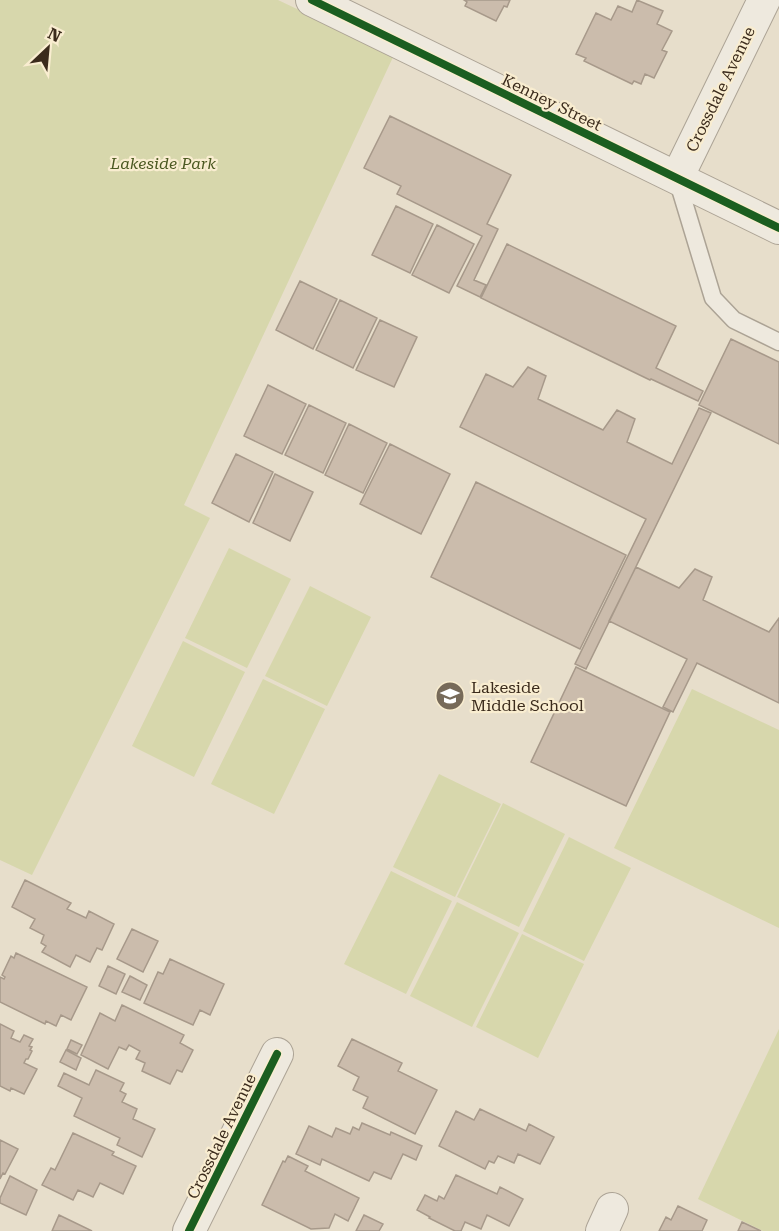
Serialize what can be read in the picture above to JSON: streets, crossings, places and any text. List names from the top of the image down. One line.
{"streets":{"street":["Crossdale Avenue","Kenney Street"]},"crossings":[["Crossdale Avenue","Kenney Street"]],"parks":["Lakeside Park"],"places":{"school or university":["Lakeside Middle School"]},"north":"top right"}
